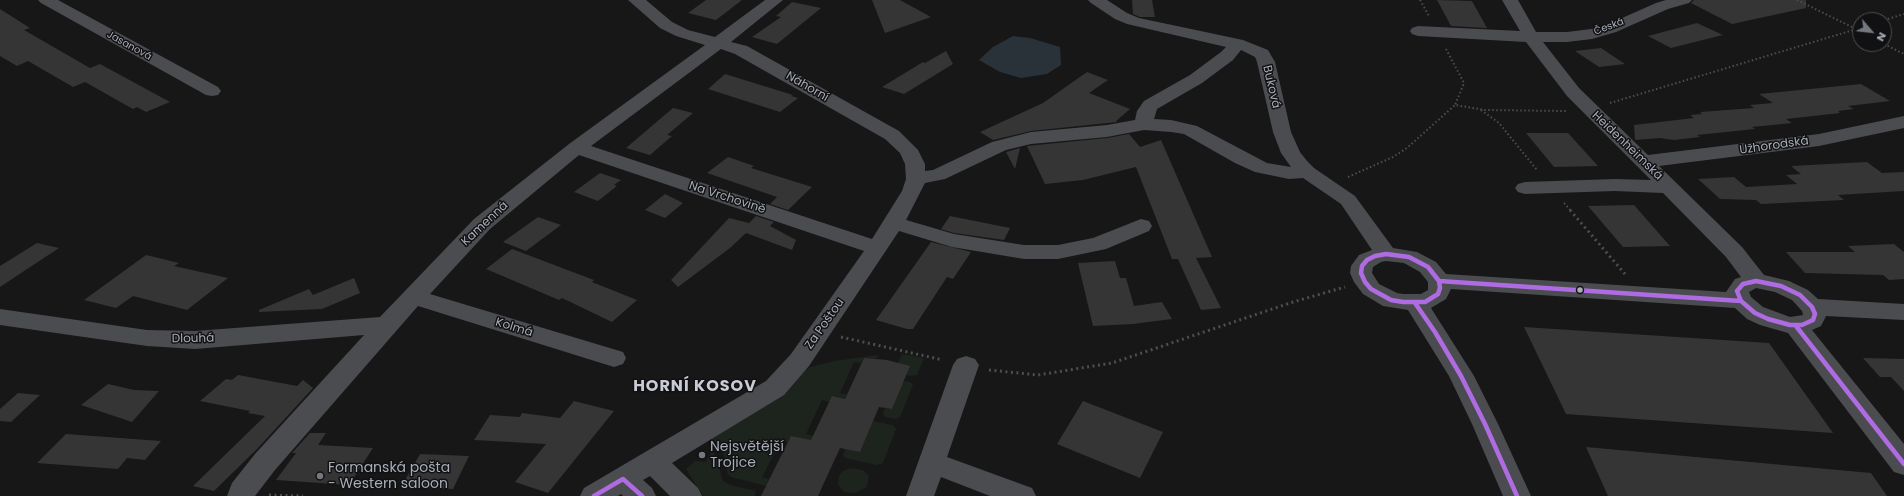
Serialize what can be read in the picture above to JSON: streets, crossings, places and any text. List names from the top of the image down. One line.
{"streets":{"street":["Česká","Jasanová","Náhorní","Buková","Heidenheimská","Užhorodská","Na Vrchovině","Kamenná","Za Poštou","Kolmá","Dlouhá"]},"crossings":[["Česká","Heidenheimská"],["Náhorní","Kamenná"],["Náhorní","Za Poštou"],["Heidenheimská","Užhorodská"],["Na Vrchovině","Kamenná"],["Na Vrchovině","Za Poštou"],["Kamenná","Kolmá"],["Kamenná","Dlouhá"]],"districts":["HORNÍ KOSOV"],"places":["Nejsvětější Trojice","Formanská pošta - Western saloon"],"north":"bottom right"}
